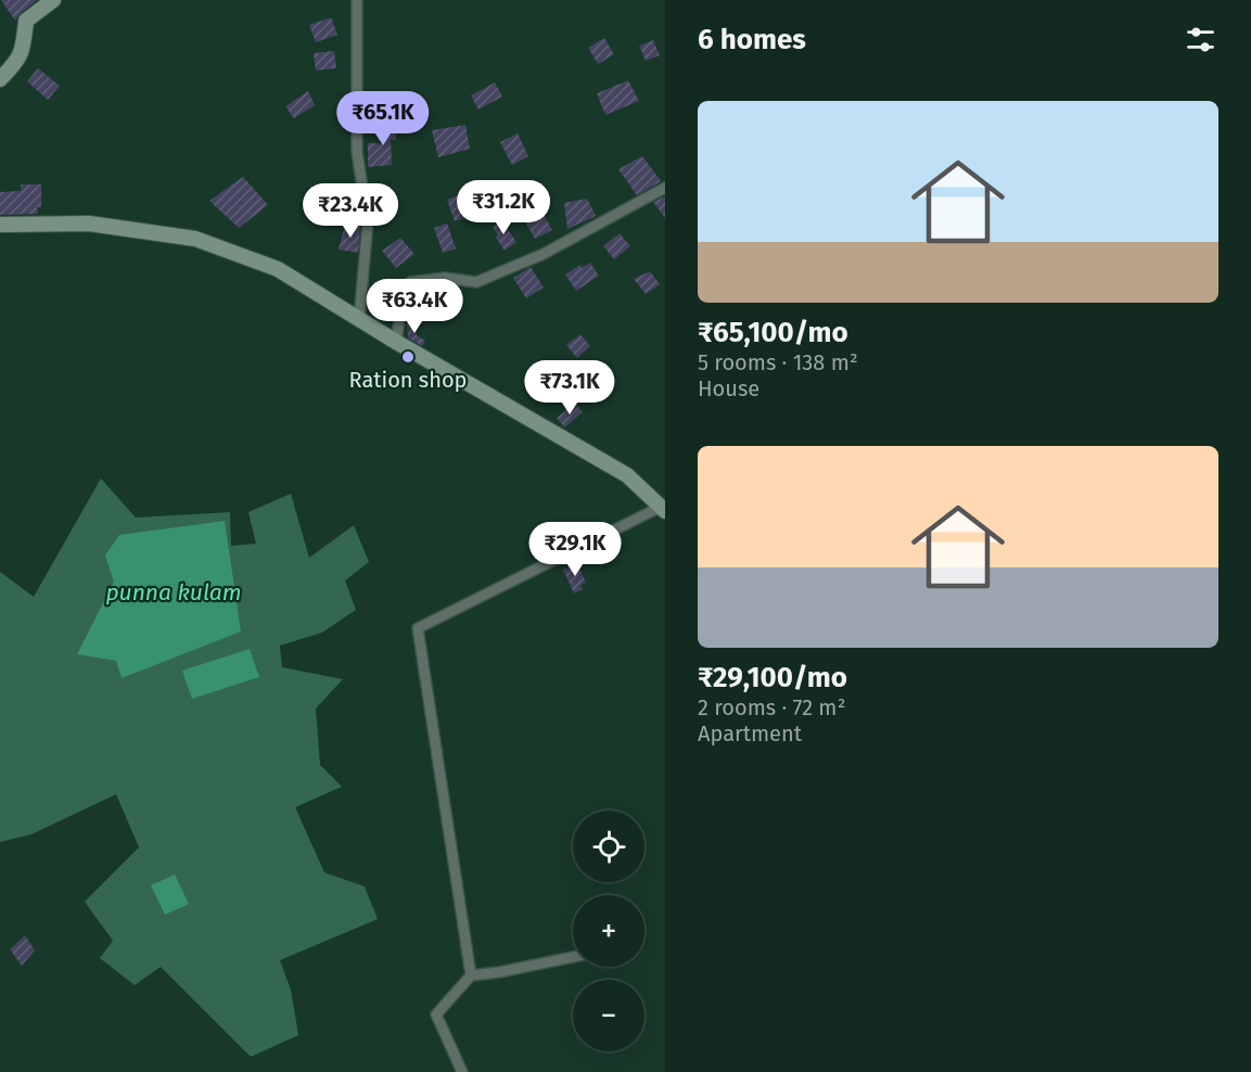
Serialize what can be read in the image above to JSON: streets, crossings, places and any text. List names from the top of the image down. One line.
{"water":["punna kulam"],"places":["Ration shop"],"page":{"heading":"6 homes","list":[{"name":"₹65,100/mo","note":"5 rooms · 138 m² · House"},{"name":"₹29,100/mo","note":"2 rooms · 72 m² · Apartment"}],"price":["₹65.1K","₹31.2K","₹23.4K","₹63.4K","₹73.1K","₹29.1K"],"map_buttons":["+","−"]}}
